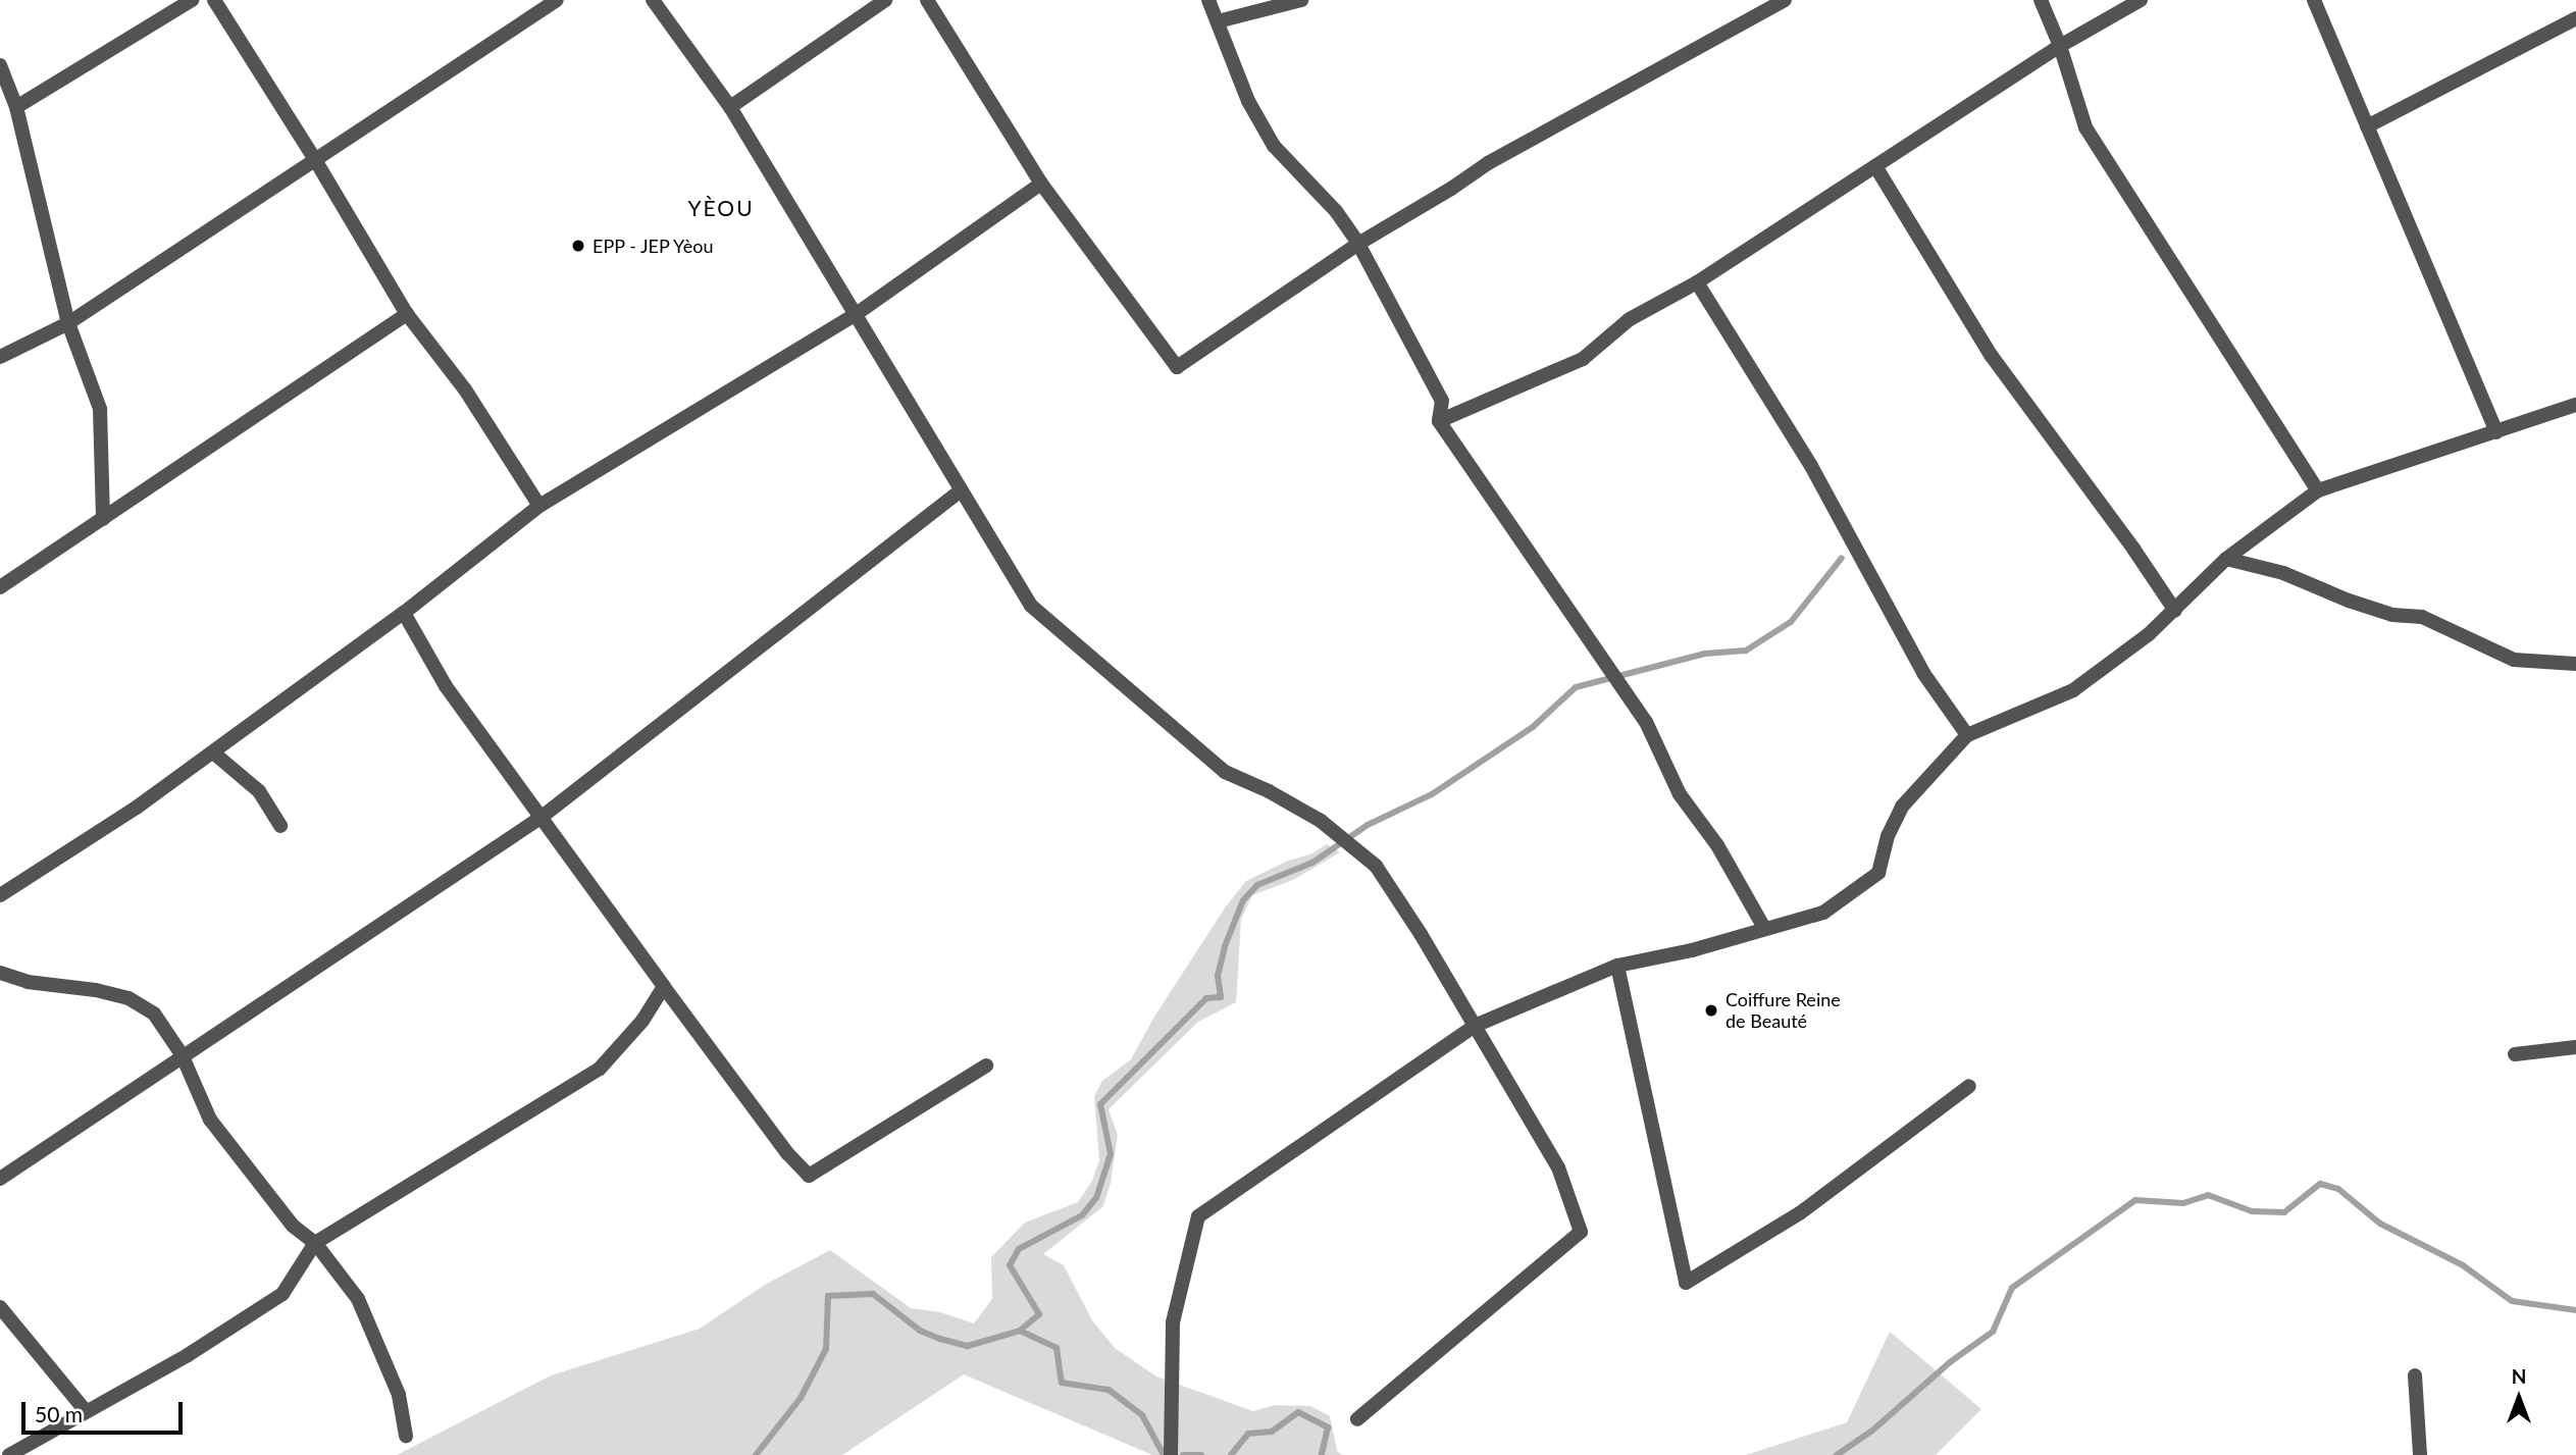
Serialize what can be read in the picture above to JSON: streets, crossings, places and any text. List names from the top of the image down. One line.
{"districts":["YÈOU"],"places":["EPP - JEP Yèou","Coiffure Reine de Beauté"],"scale_bar":"50 m","north":"top"}
